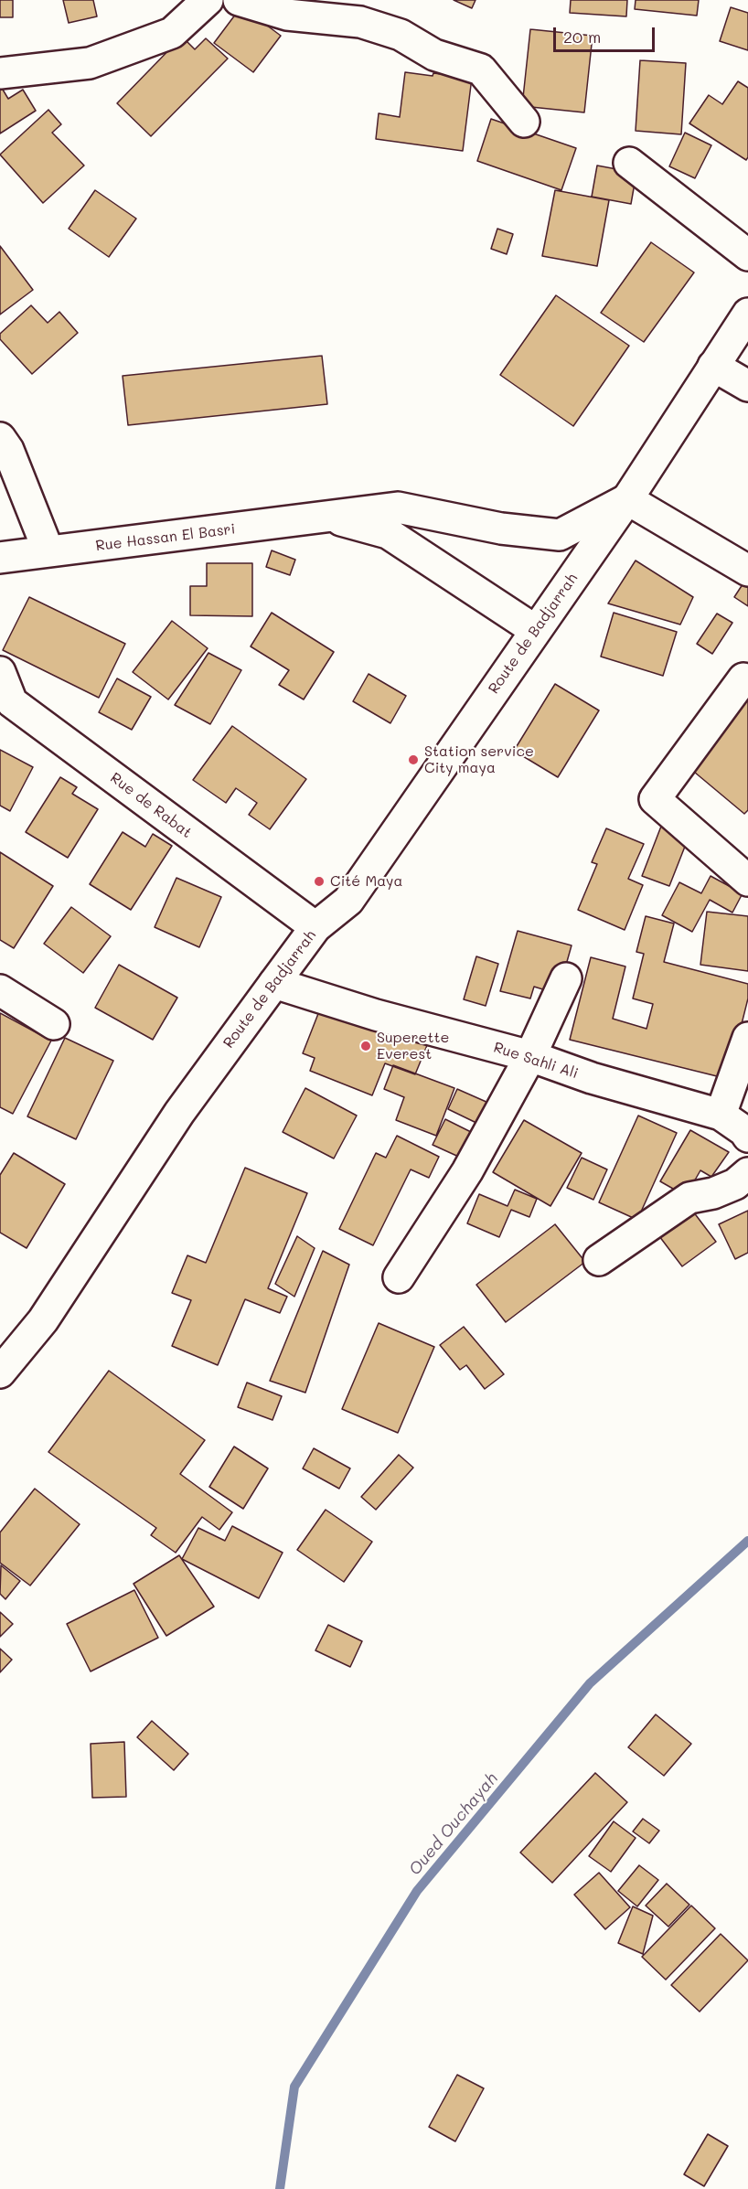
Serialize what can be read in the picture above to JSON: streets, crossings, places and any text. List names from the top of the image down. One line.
{"streets":{"street":["Rue Hassan El Basri","Route de Badjarrah","Rue de Rabat","Rue Sahli Ali"]},"crossings":[["Rue Hassan El Basri","Route de Badjarrah"],["Route de Badjarrah","Rue de Rabat"],["Route de Badjarrah","Rue Sahli Ali"]],"water":["Oued Ouchayah"],"places":["Station service City maya","Cité Maya","Superette Everest"],"scale_bar":"20 m"}
